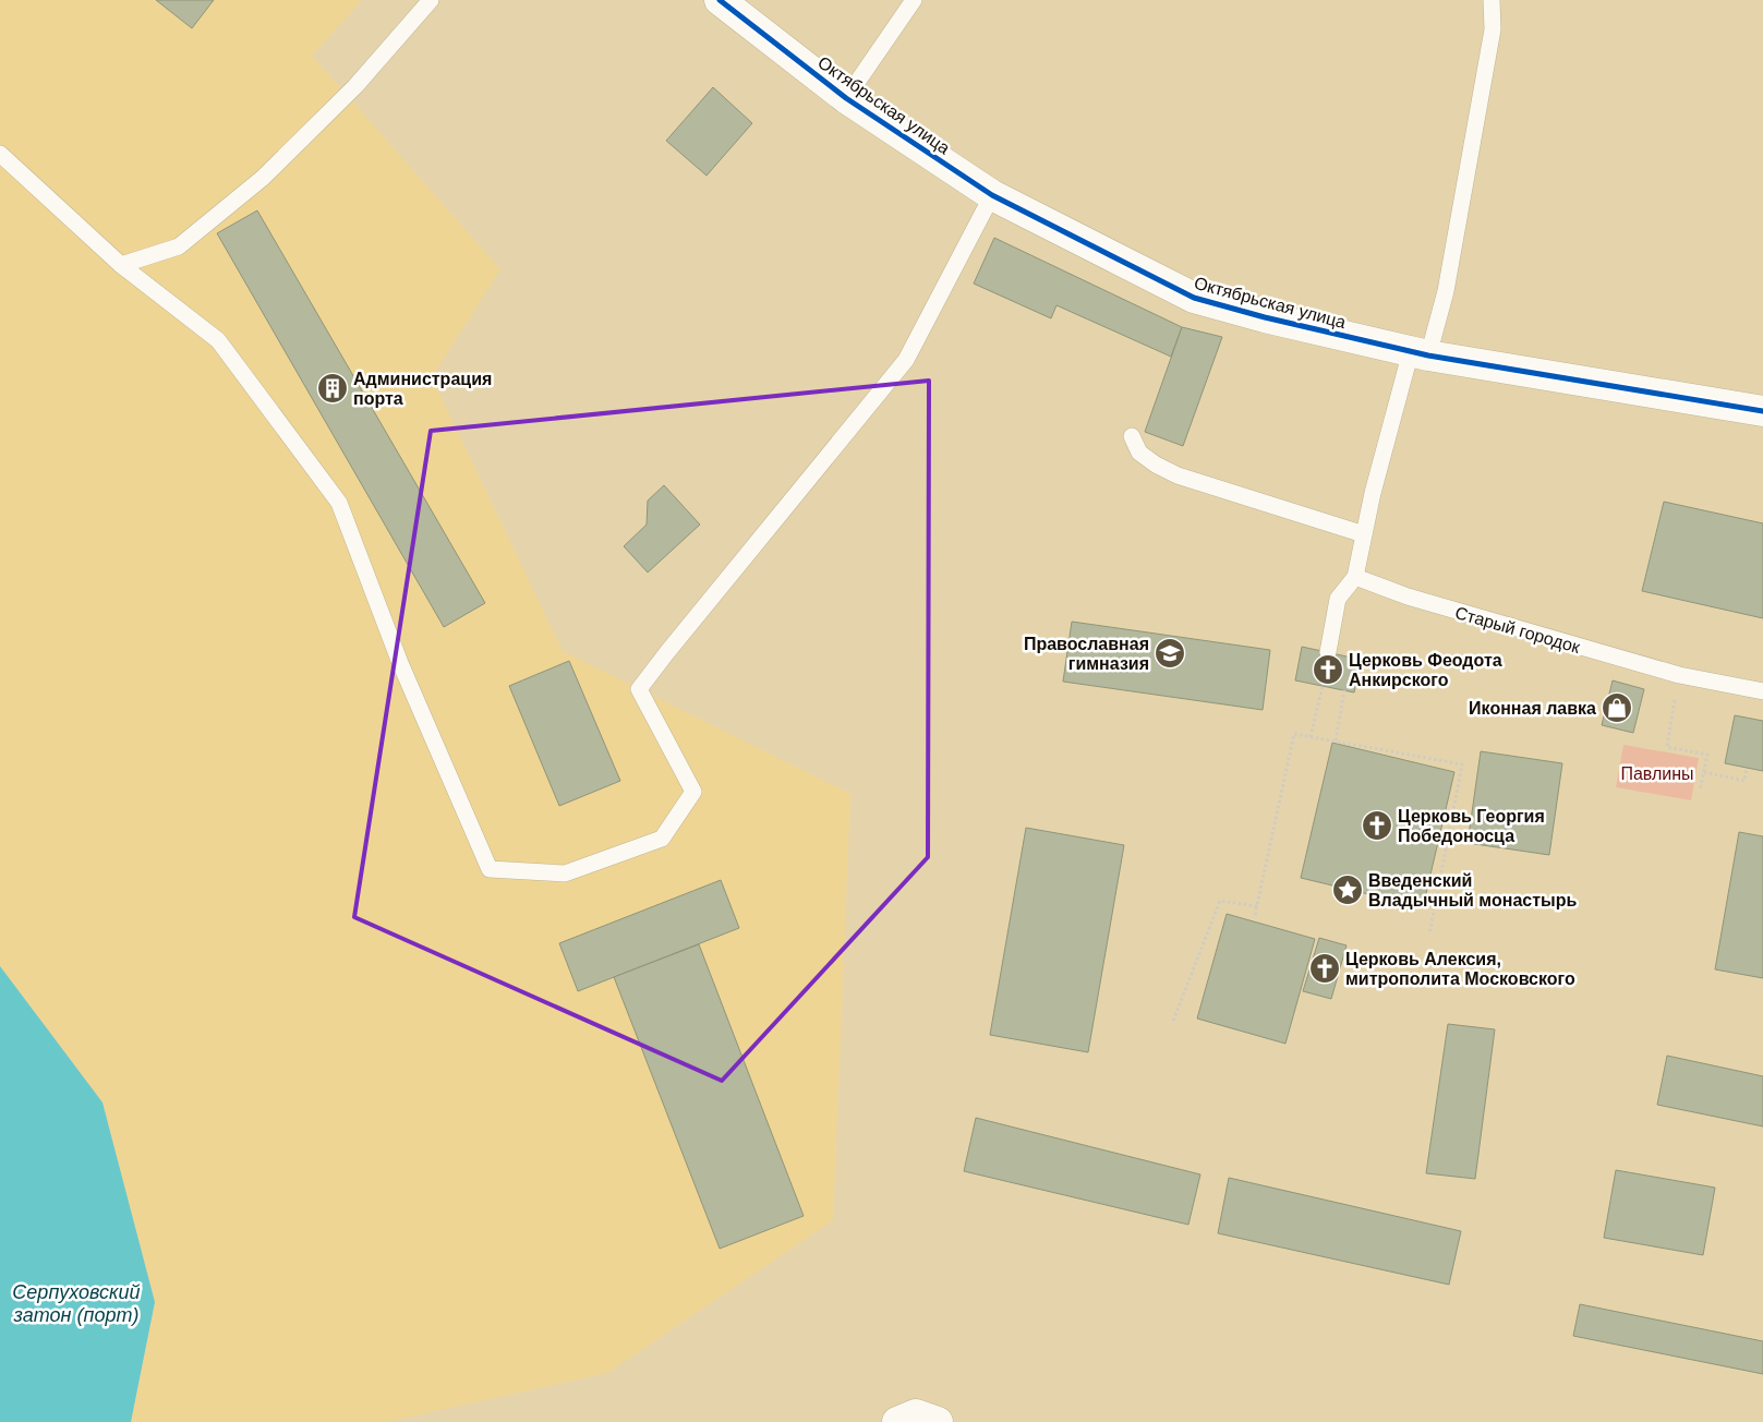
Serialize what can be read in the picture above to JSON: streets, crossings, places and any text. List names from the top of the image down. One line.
{"streets":{"street":["Октябрьская улица"],"lane":["Старый городок"]},"water":["Серпуховский затон (порт)"],"parks":["Павлины"],"places":{"building":["Администрация порта"],"school or university":["Православная гимназия"],"church":["Церковь Феодота Анкирского","Церковь Георгия Победоносца","Церковь Алексия, митрополита Московского"],"shop":["Иконная лавка"],"place":["Введенский Владычный монастырь"]}}
